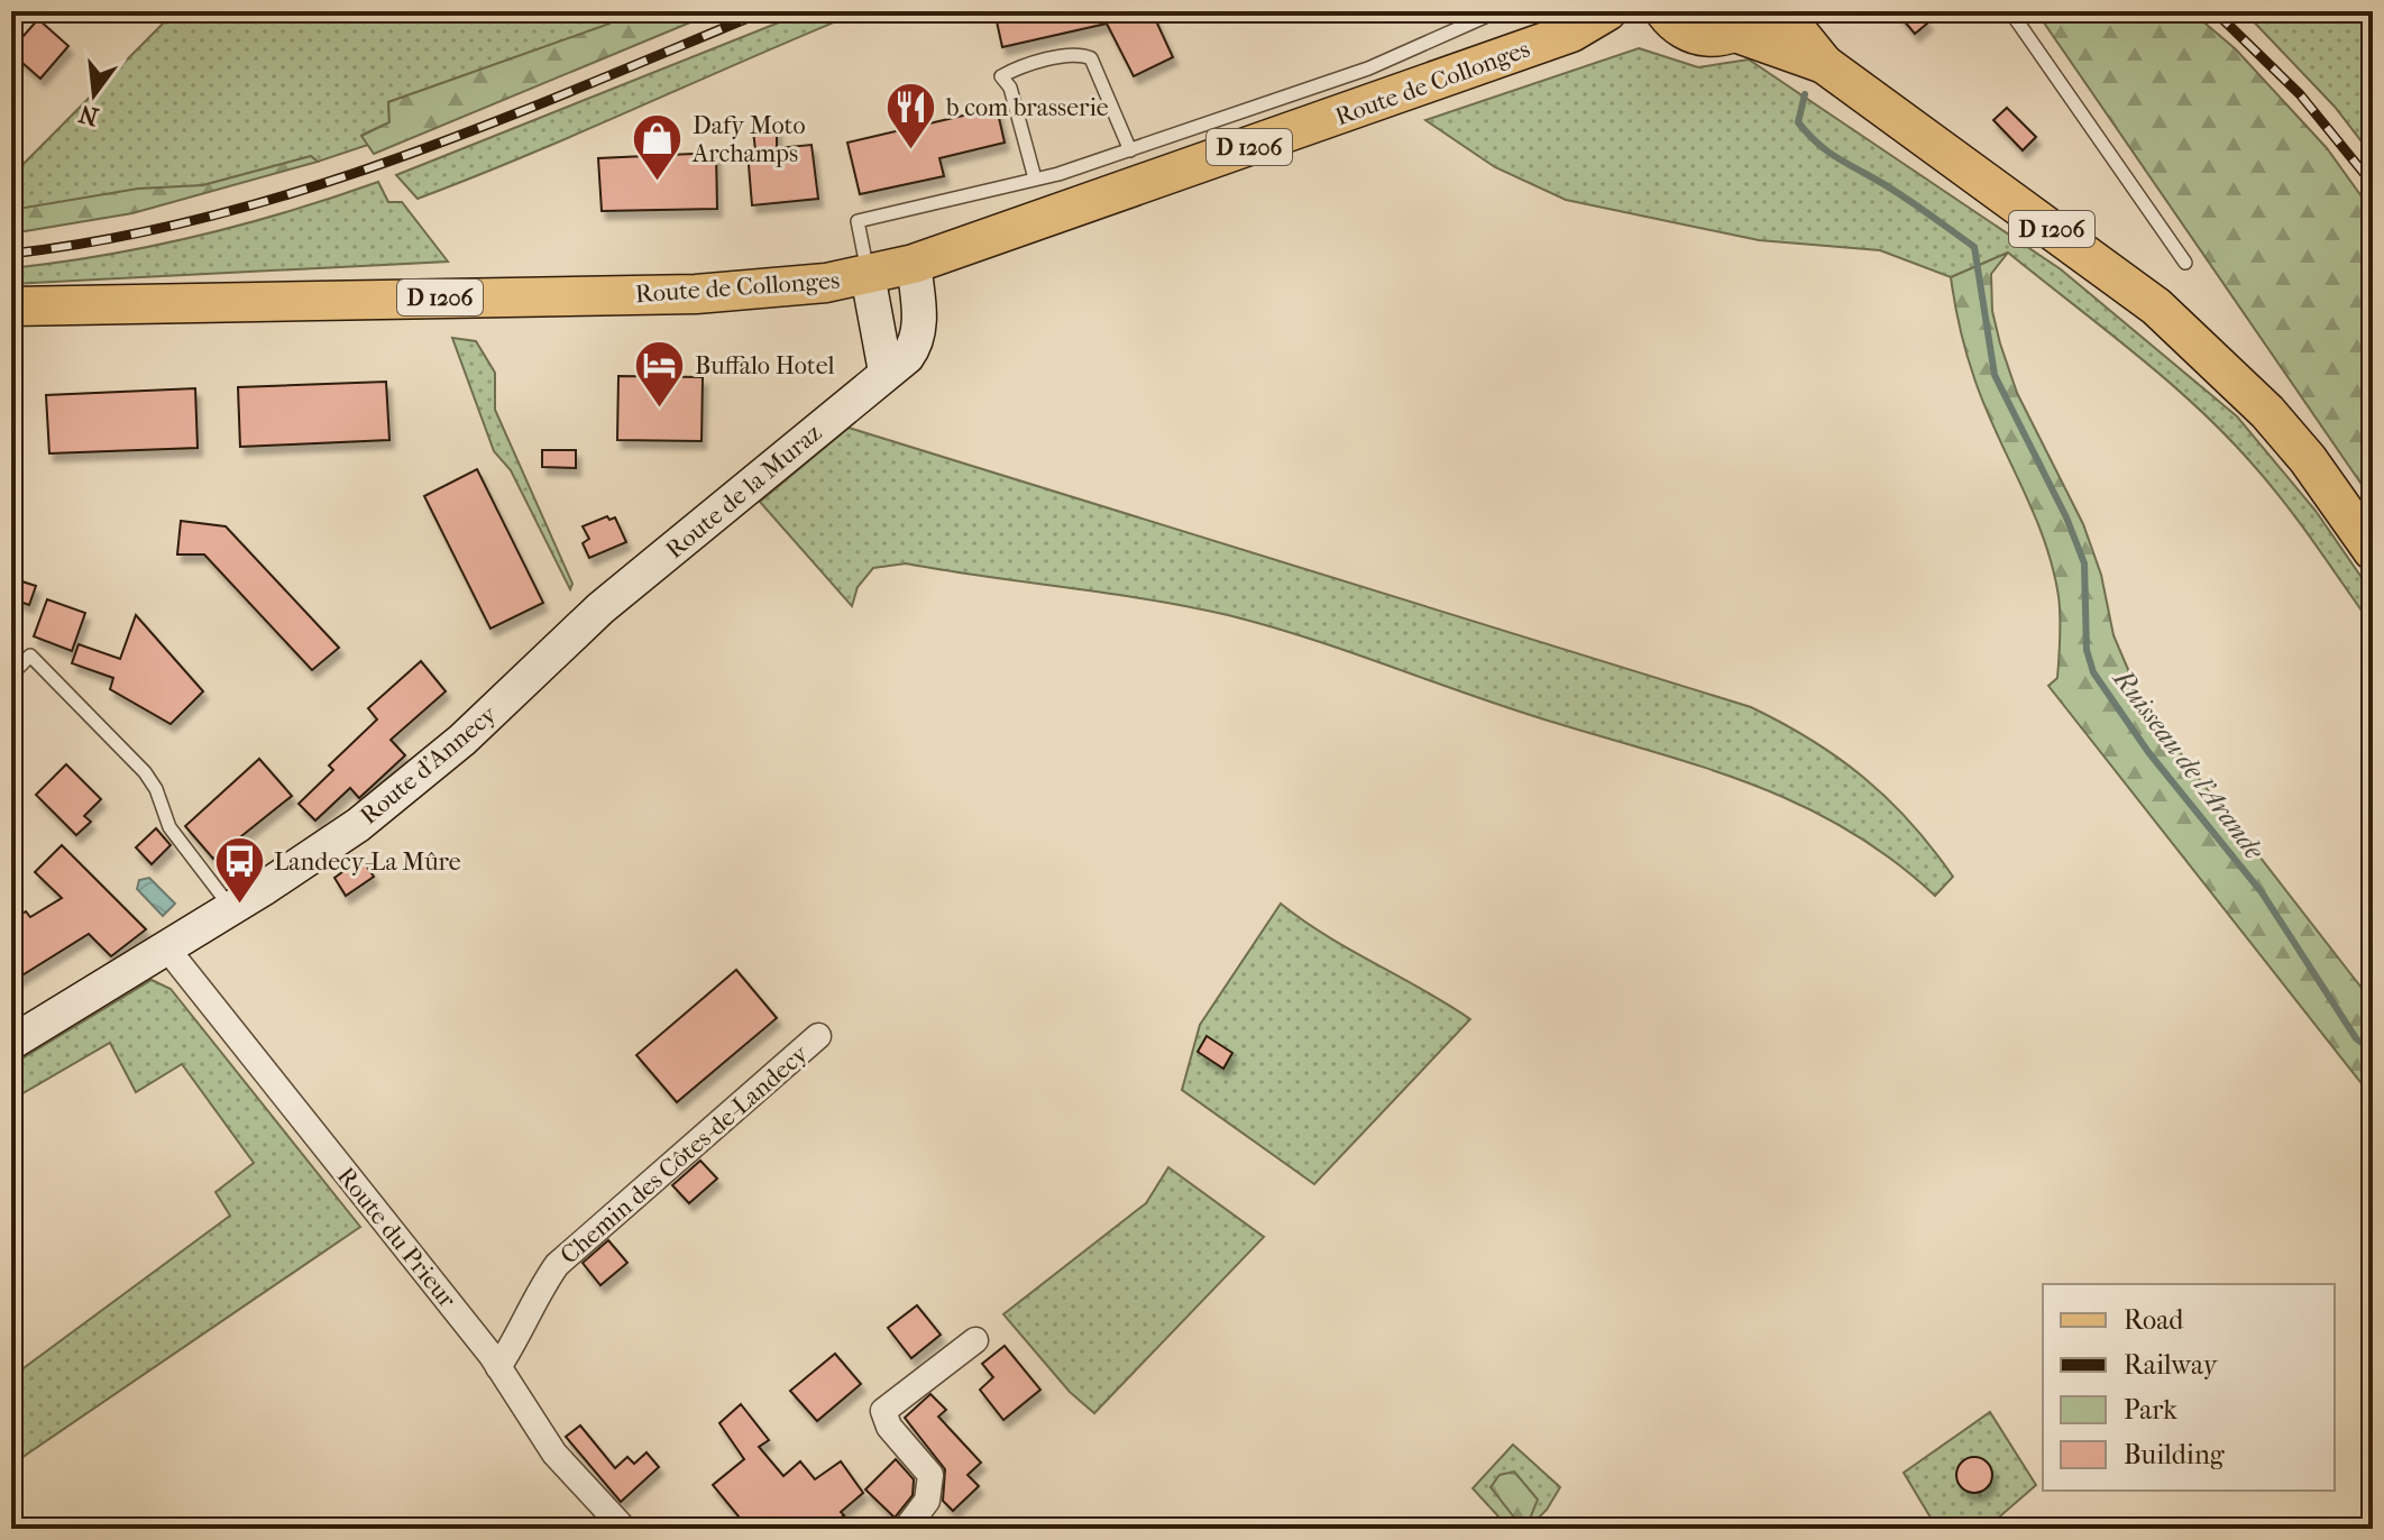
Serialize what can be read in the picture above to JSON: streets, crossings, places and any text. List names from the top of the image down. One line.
{"streets":{"main road":["Route de Collonges","D 1206"],"street":["Route de la Muraz","Route d'Annecy","Chemin des Côtes-de-Landecy","Route du Prieur"]},"crossings":[["Route de Collonges","Route de la Muraz"],["Route de la Muraz","Route d'Annecy"],["Route d'Annecy","Route du Prieur"],["Chemin des Côtes-de-Landecy","Route du Prieur"]],"water":["Ruisseau de l'Arande"],"places":{"restaurant":["b com brasserie"],"shop":["Dafy Moto Archamps"],"hotel":["Buffalo Hotel"],"bus stop":["Landecy-La Mûre"]},"legend":["Road","Railway","Park","Building"],"north":"bottom"}
